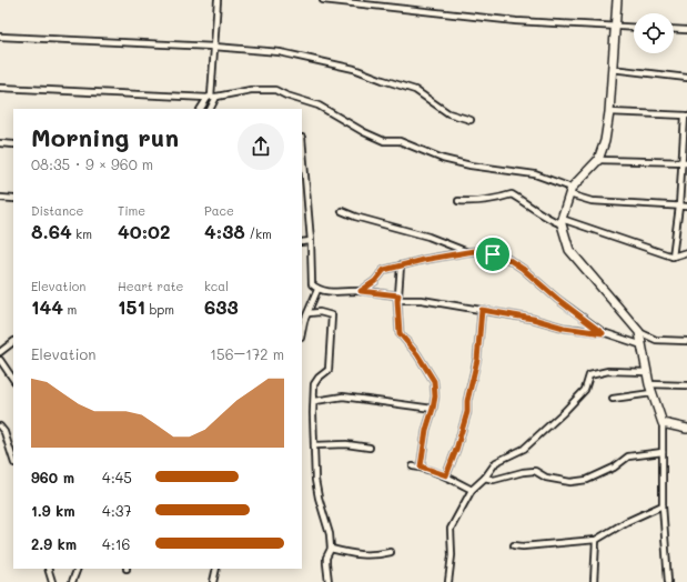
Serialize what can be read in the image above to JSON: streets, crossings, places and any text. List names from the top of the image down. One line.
{"page":{"heading":["Morning run","08:35 · 9 × 960 m"],"stats":[["Distance","8.64 km"],["Time","40:02"],["Pace","4:38 /km"],["Elevation","144 m"],["Heart rate","151 bpm"],["kcal","633"]],"chart":["Elevation","156–172 m"],"list":[{"name":"960 m","note":"4:45"},{"name":"1.9 km","note":"4:37"},{"name":"2.9 km","note":"4:16"}]}}
